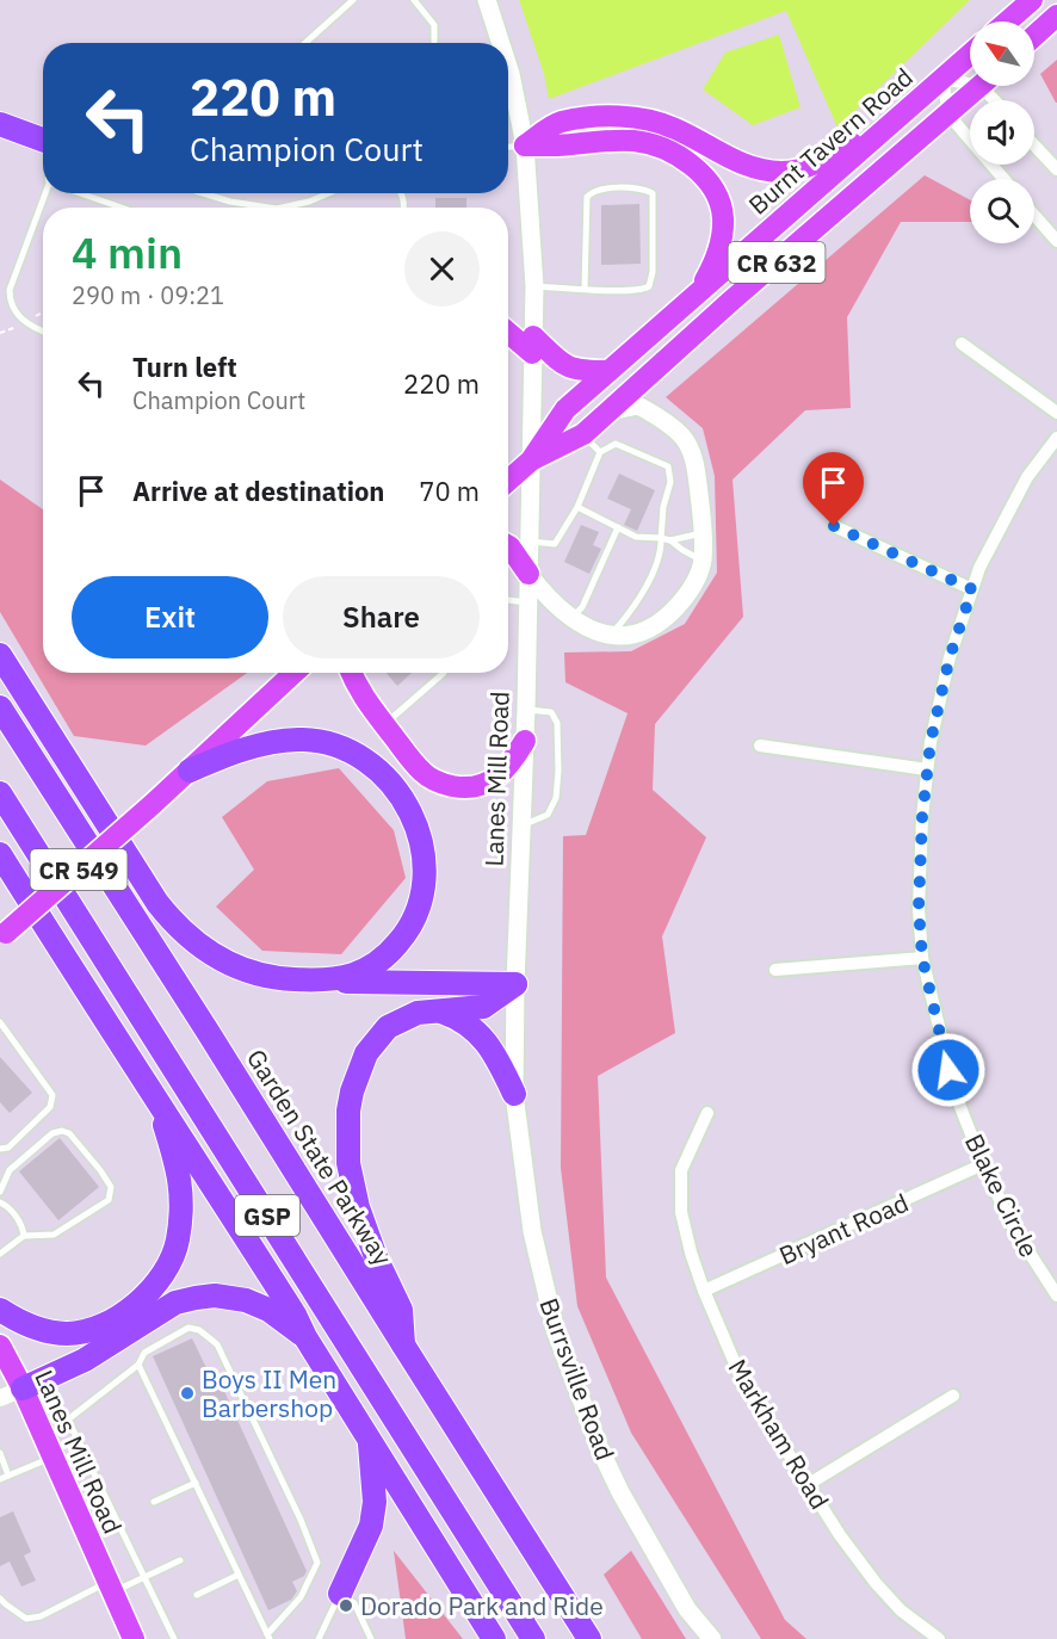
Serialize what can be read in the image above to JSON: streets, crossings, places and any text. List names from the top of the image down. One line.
{"streets":{"highway":["Garden State Parkway","GSP"],"main road":["Burnt Tavern Road","CR 632","Lanes Mill Road","CR 549","Burrsville Road"],"street":["Blake Circle","Bryant Road","Markham Road"]},"crossings":[["Burnt Tavern Road","Lanes Mill Road"],["Lanes Mill Road","Burrsville Road"],["Blake Circle","Bryant Road"],["Bryant Road","Markham Road"]],"places":["Boys II Men Barbershop","Dorado Park and Ride"],"north":"top left","page":{"turn":["220 m","Champion Court"],"heading":["4 min","290 m · 09:21"],"list":[{"name":"Turn left","note":"Champion Court","value":"220 m"},{"name":"Arrive at destination","value":"70 m"}],"buttons":["Exit","Share"]}}
